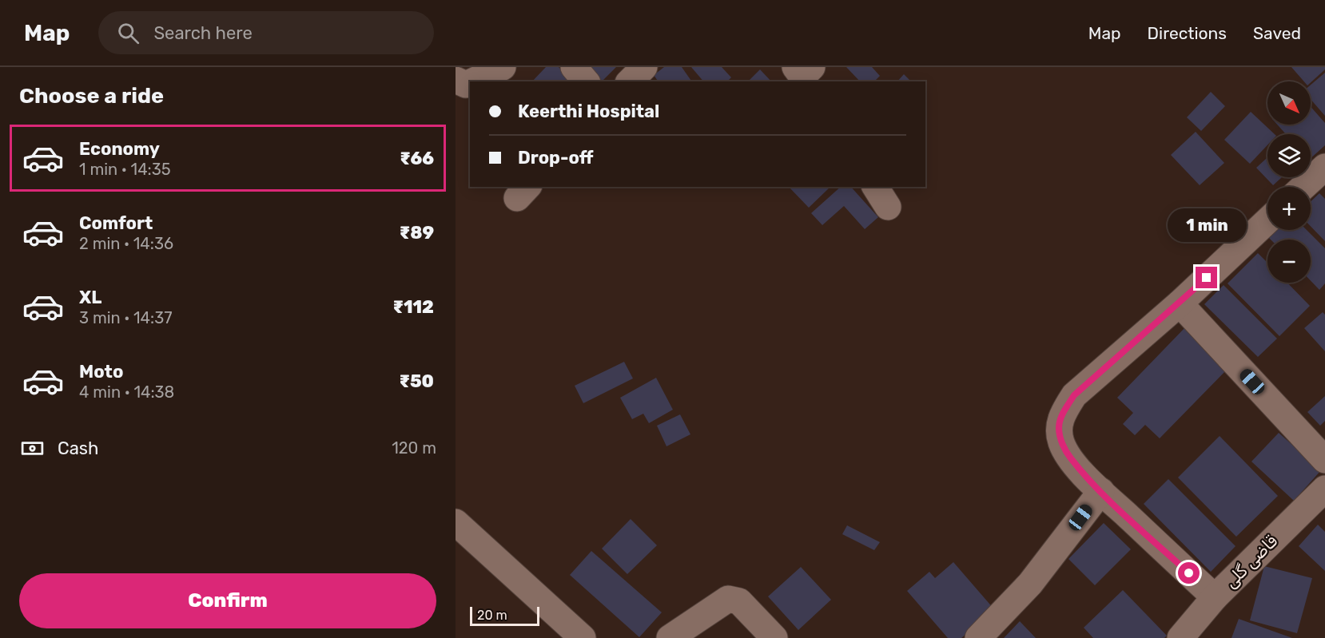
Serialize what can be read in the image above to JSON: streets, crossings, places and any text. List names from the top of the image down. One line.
{"streets":{"street":["قاضی گلی"]},"scale_bar":"20 m","north":"bottom right","page":{"header":"Map","search":"Search here","nav":["Map","Directions","Saved"],"heading":"Choose a ride","map_buttons":["+","−"],"banner":["Keerthi Hospital","Drop-off"],"list":[{"name":"Economy","note":"1 min · 14:35","value":"₹66"},{"name":"Comfort","note":"2 min · 14:36","value":"₹89"},{"name":"XL","note":"3 min · 14:37","value":"₹112"},{"name":"Moto","note":"4 min · 14:38","value":"₹50"}],"bubble":"1 min","pay":["Cash","120 m"],"buttons":"Confirm","scale":"20 m"}}
